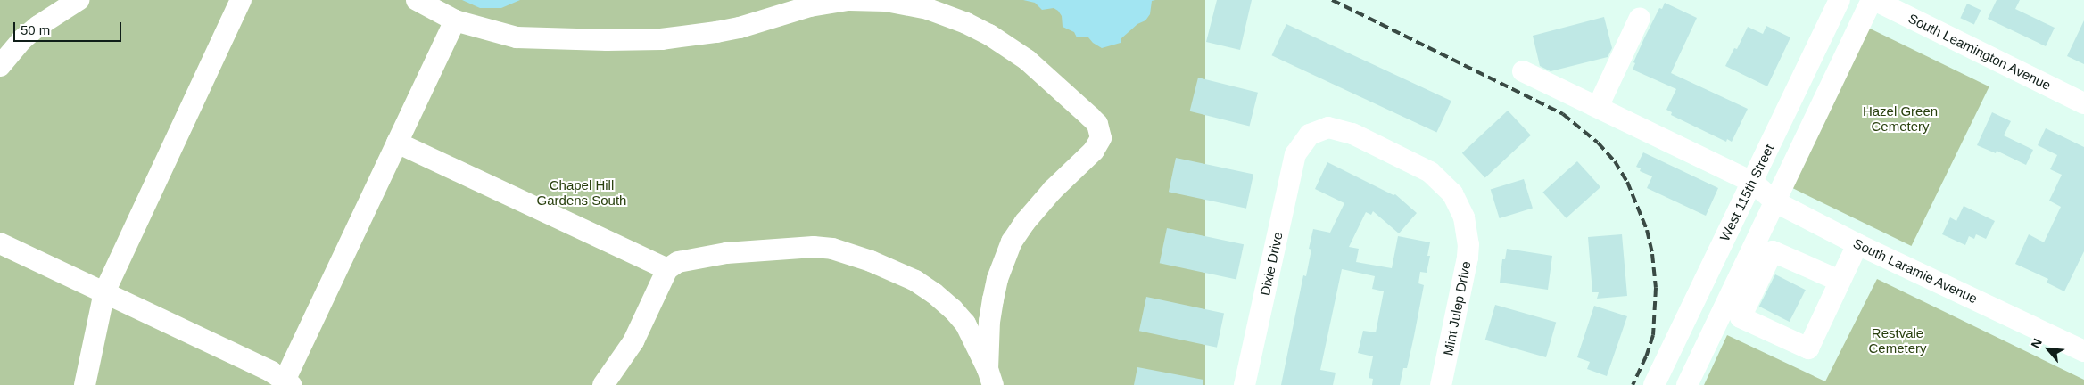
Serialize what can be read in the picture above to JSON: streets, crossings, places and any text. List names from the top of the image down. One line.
{"streets":{"street":["South Leamington Avenue","West 115th Street","Dixie Drive","South Laramie Avenue","Mint Julep Drive"]},"crossings":[["West 115th Street","South Laramie Avenue"],["Dixie Drive","Mint Julep Drive"]],"parks":["Hazel Green Cemetery","Chapel Hill Gardens South","Restvale Cemetery"],"scale_bar":"50 m","north":"top left"}
